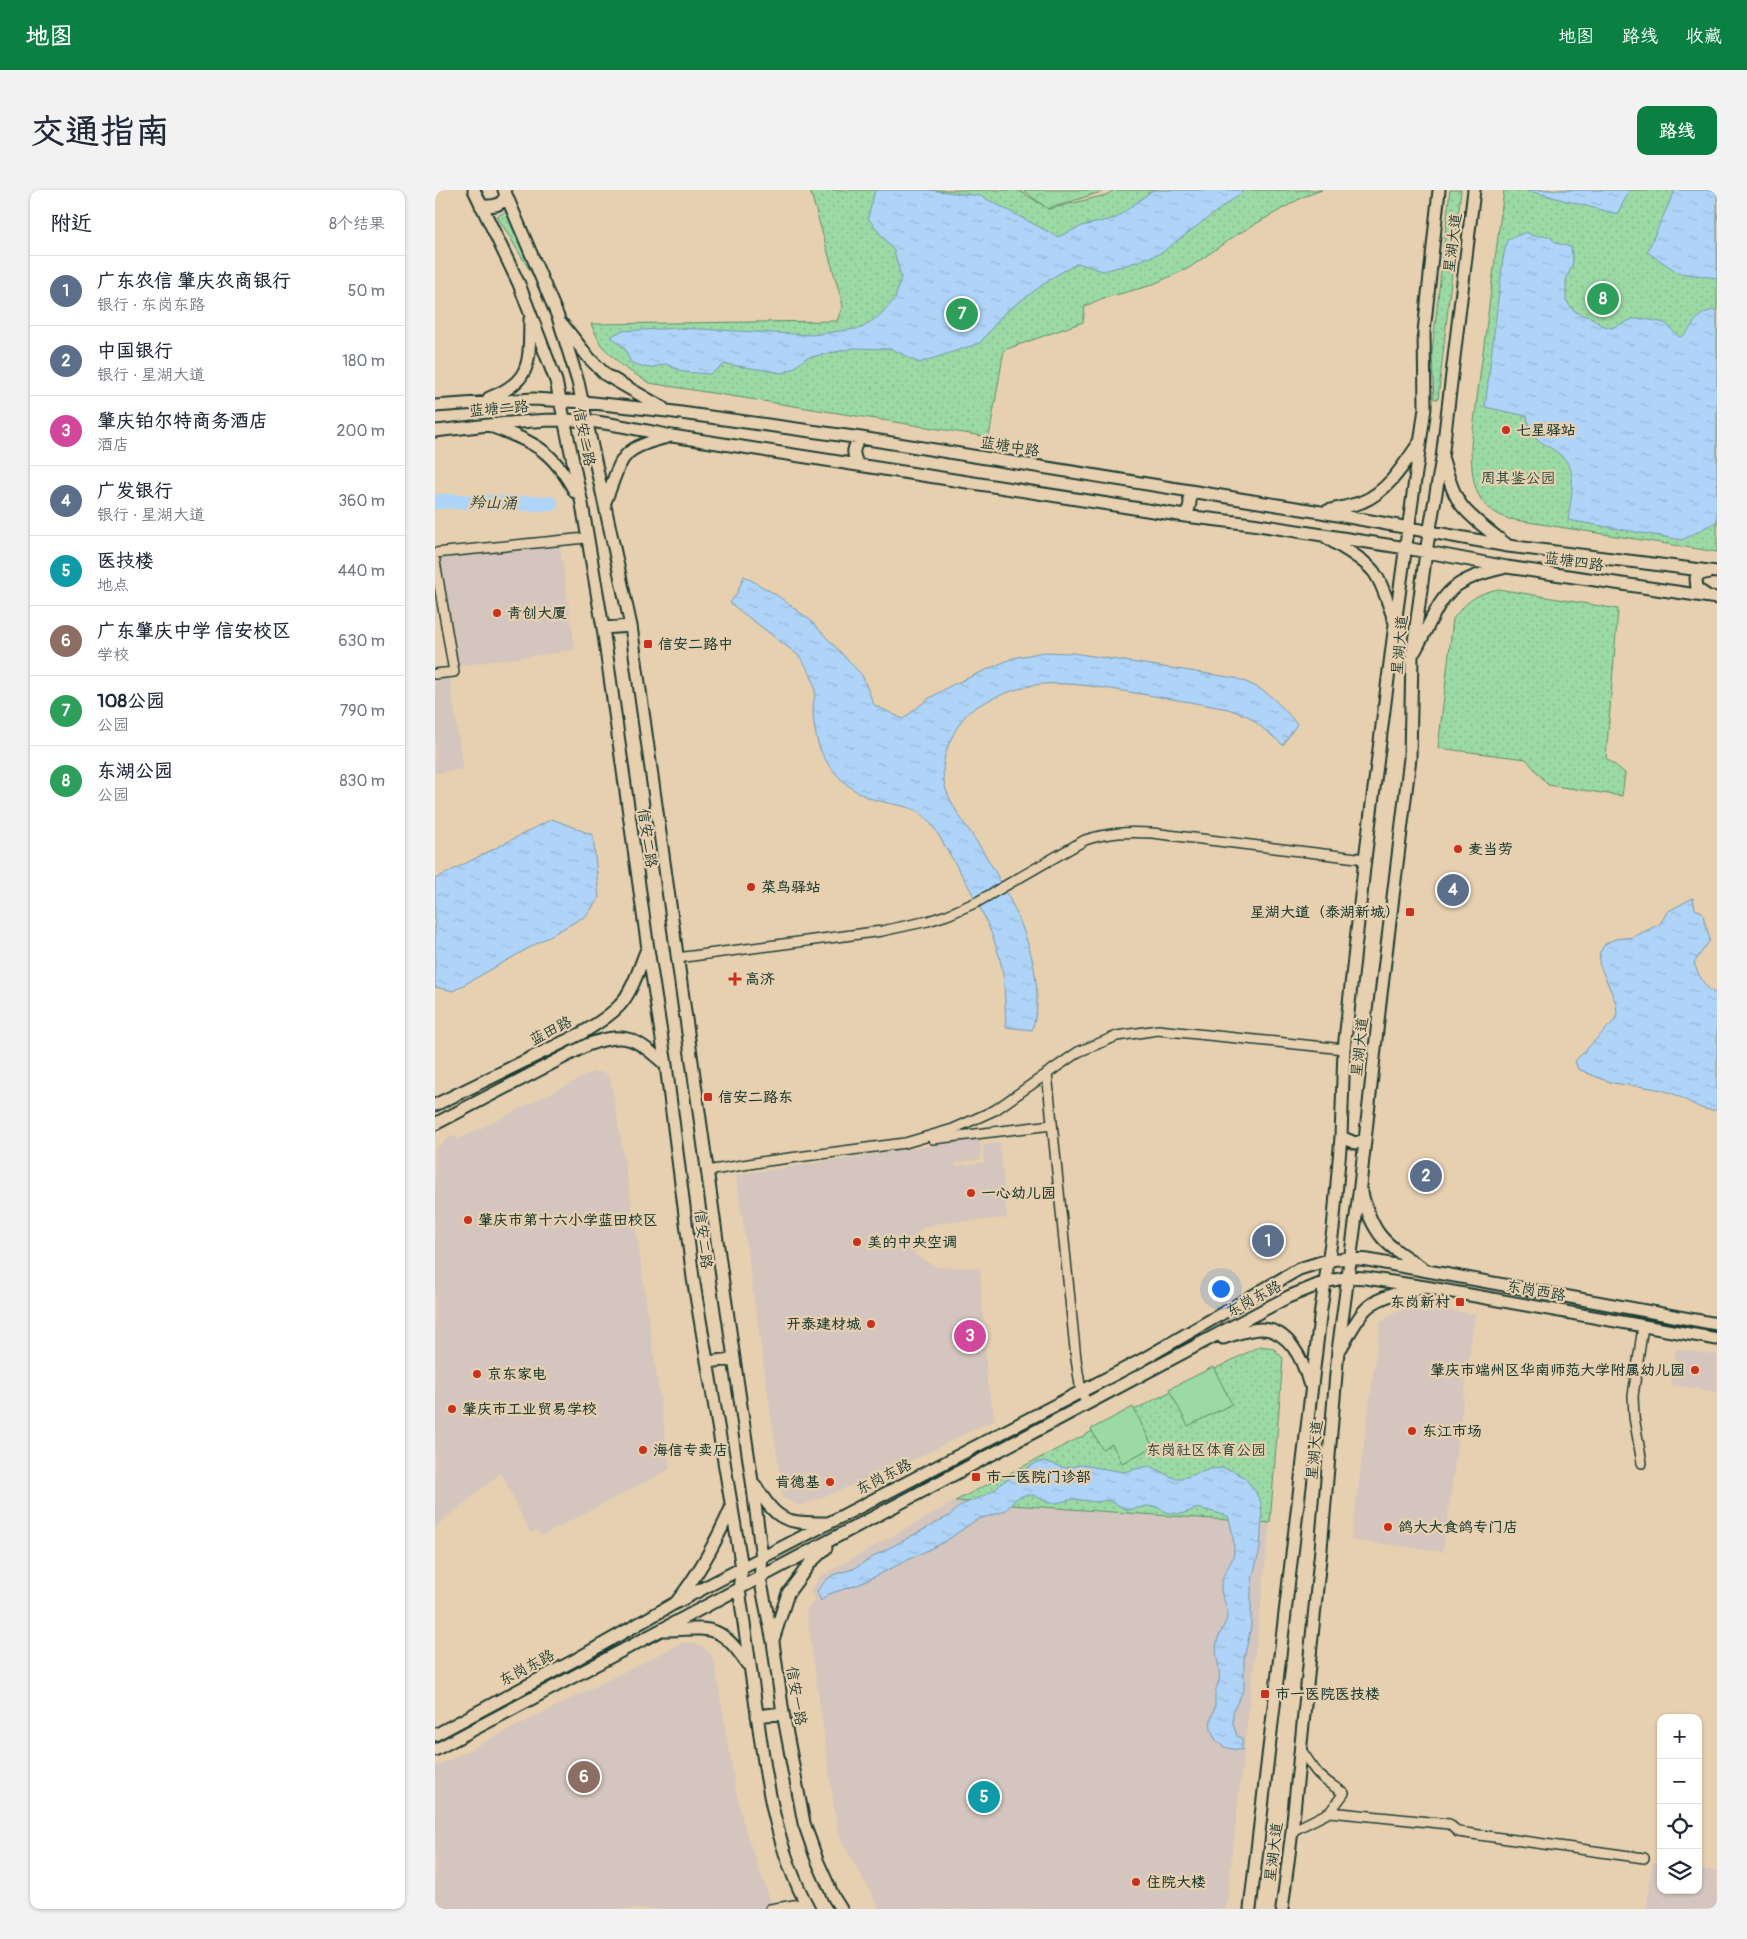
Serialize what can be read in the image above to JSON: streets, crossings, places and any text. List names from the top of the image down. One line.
{"streets":{"main road":["星湖大道","蓝塘二路","信安二路","蓝塘中路","蓝塘四路","蓝田路","东岗西路","东岗东路","信安一路"]},"crossings":[["星湖大道","蓝塘中路"],["星湖大道","蓝塘四路"],["星湖大道","东岗西路"],["星湖大道","东岗东路"],["蓝塘二路","信安二路"],["蓝塘二路","蓝塘中路"],["信安二路","蓝塘中路"],["信安二路","蓝田路"],["信安二路","信安一路"],["蓝塘中路","蓝塘四路"],["东岗西路","东岗东路"],["东岗东路","信安一路"]],"water":["羚山涌"],"parks":["周其鉴公园","东岗社区体育公园"],"places":{"other":["七星驿站","青创大厦","麦当劳","菜鸟驿站","一心幼儿园","肇庆市第十六小学蓝田校区","美的中央空调","开泰建材城","肇庆市端州区华南师范大学附属幼儿园","京东家电","肇庆市工业贸易学校","东江市场","海信专卖店","肯德基","鸽大大食鸽专门店","住院大楼"],"transit":["信安二路中","星湖大道（泰湖新城）","信安二路东","东岗新村","市一医院门诊部","市一医院医技楼"],"health":["高济"]},"page":{"header":"地图","nav":["地图","路线","收藏"],"buttons":"路线","title":"交通指南","heading":["附近","8个结果"],"list":[{"mark":"1","name":"广东农信 肇庆农商银行","note":"银行 · 东岗东路","value":"50 m"},{"mark":"2","name":"中国银行","note":"银行 · 星湖大道","value":"180 m"},{"mark":"3","name":"肇庆铂尔特商务酒店","note":"酒店","value":"200 m"},{"mark":"4","name":"广发银行","note":"银行 · 星湖大道","value":"360 m"},{"mark":"5","name":"医技楼","note":"地点","value":"440 m"},{"mark":"6","name":"广东肇庆中学 信安校区","note":"学校","value":"630 m"},{"mark":"7","name":"108公园","note":"公园","value":"790 m"},{"mark":"8","name":"东湖公园","note":"公园","value":"830 m"}],"pins":["8","7","4","2","1","3","6","5"],"map_buttons":["+","−"]}}
